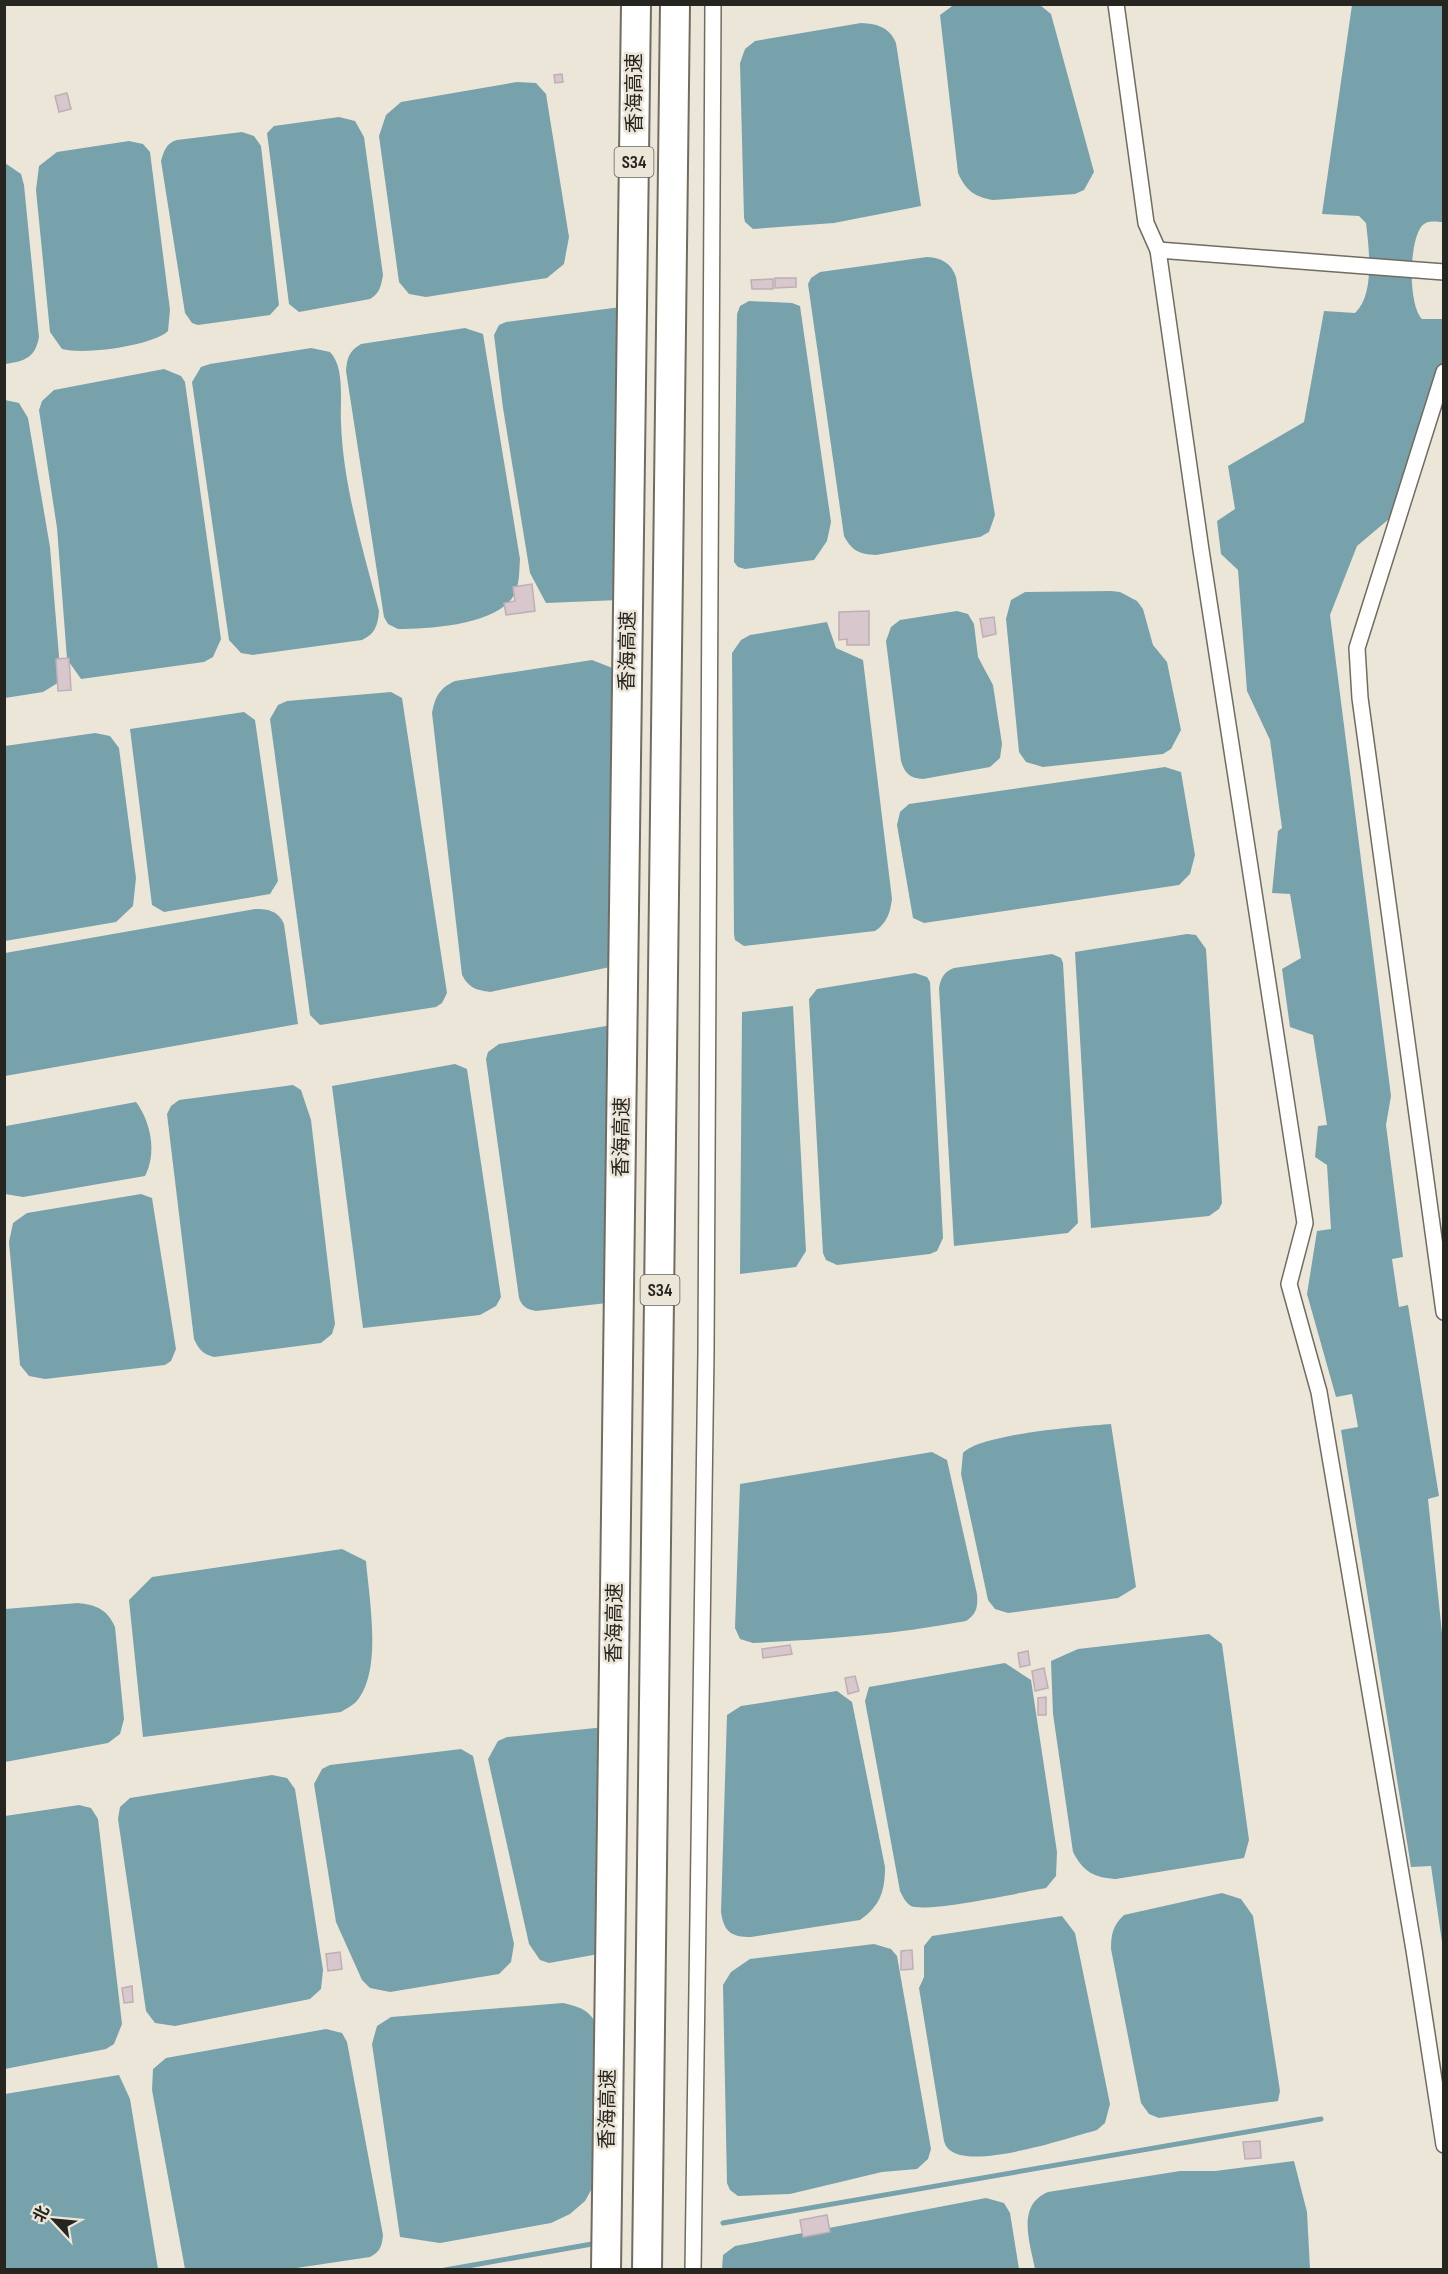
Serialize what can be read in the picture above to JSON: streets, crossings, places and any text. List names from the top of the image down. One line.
{"streets":{"highway":["香海高速","S34"]},"north":"top left"}
